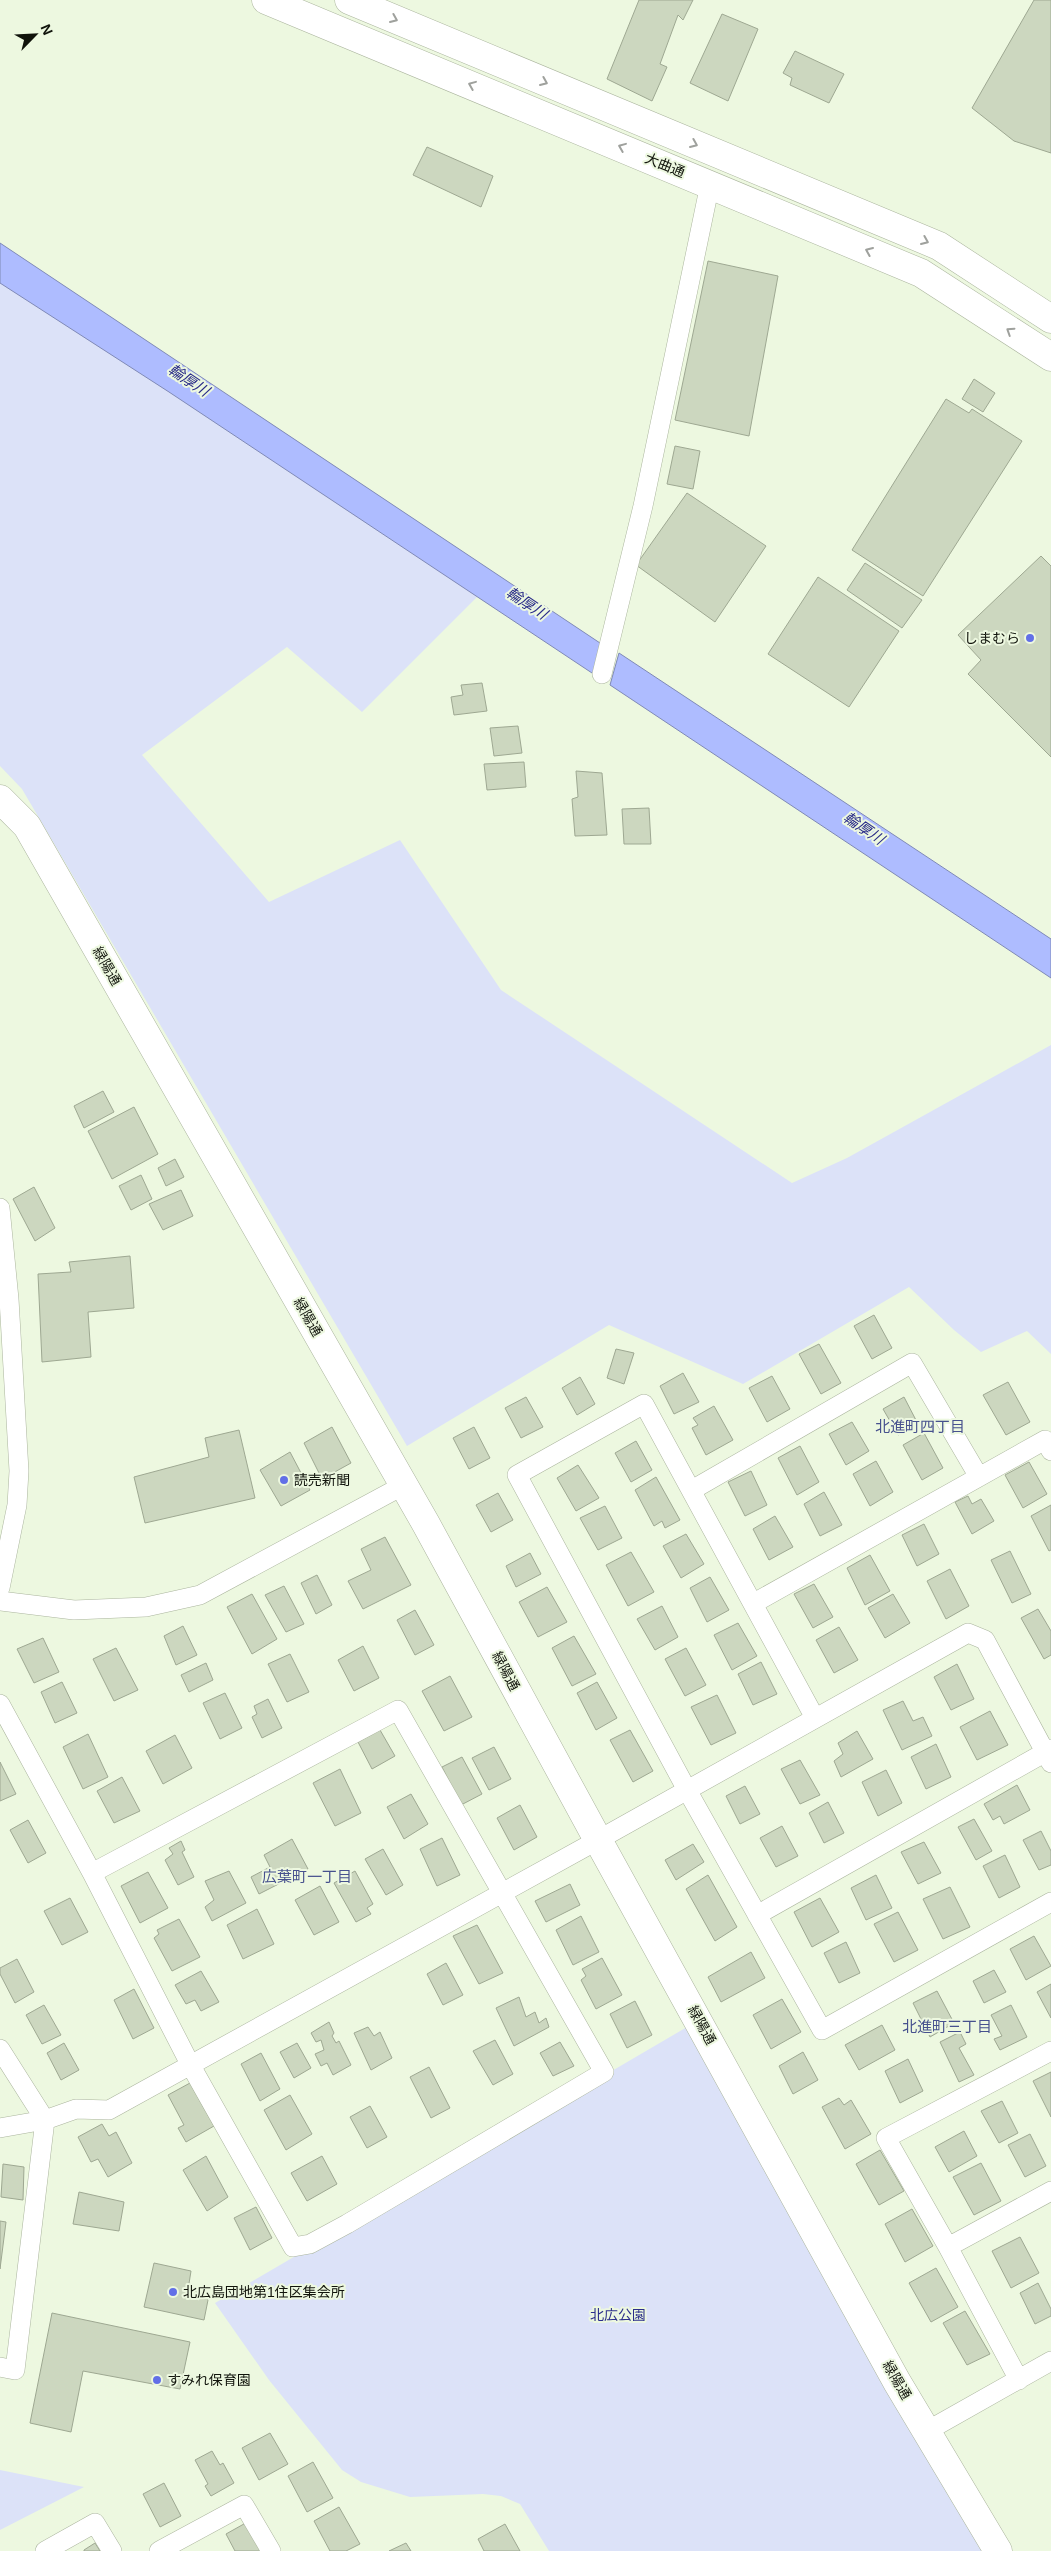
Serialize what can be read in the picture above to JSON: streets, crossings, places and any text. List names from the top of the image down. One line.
{"streets":{"street":["大曲通","緑陽通"]},"districts":["北進町四丁目","広葉町一丁目","北進町三丁目"],"water":["輪厚川"],"parks":["北広公園"],"places":["しまむら","読売新聞","北広島団地第1住区集会所","すみれ保育園"],"north":"top right"}
